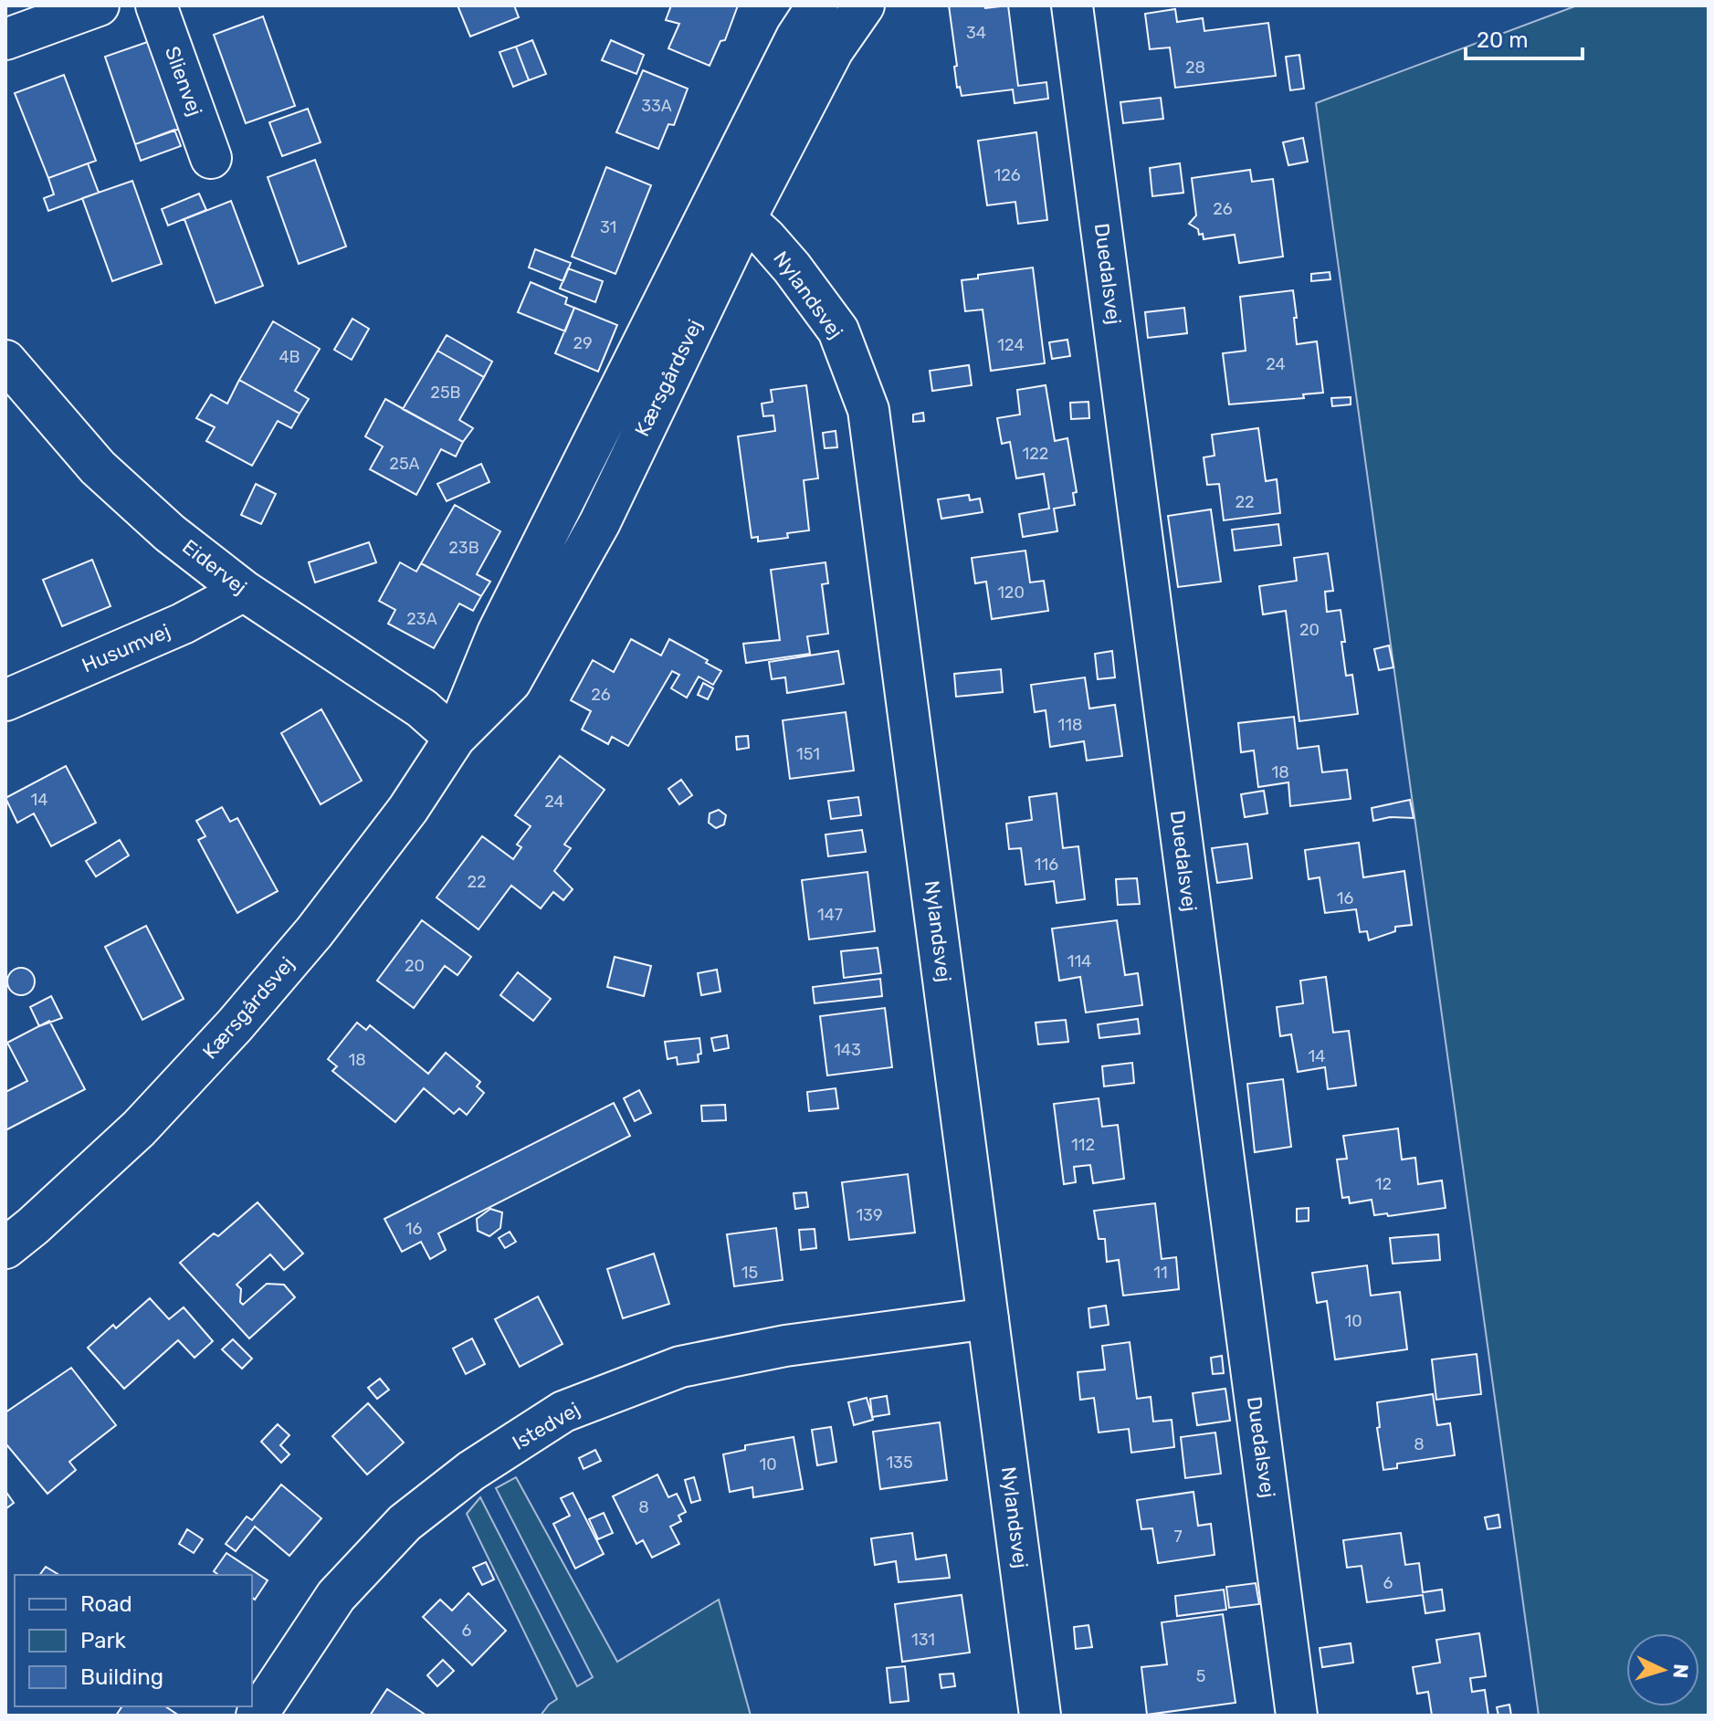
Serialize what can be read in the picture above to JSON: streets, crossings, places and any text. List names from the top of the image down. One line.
{"streets":{"street":["Slienvej","Duedalsvej","Nylandsvej","Kærsgårdsvej","Eidervej","Husumvej","Istedvej"]},"crossings":[["Nylandsvej","Kærsgårdsvej"],["Nylandsvej","Istedvej"],["Kærsgårdsvej","Eidervej"],["Eidervej","Husumvej"]],"house_numbers":["34","28","33A","126","26","31","29","124","4B","24","25B","122","25A","22","23B","120","23A","20","26","118","151","18","14","24","116","22","16","147","114","20","143","14","18","112","12","139","16","15","11","10","8","135","10","8","7","6","6","131","5"],"legend":["Road","Park","Building"],"scale_bar":"20 m","north":"right"}
